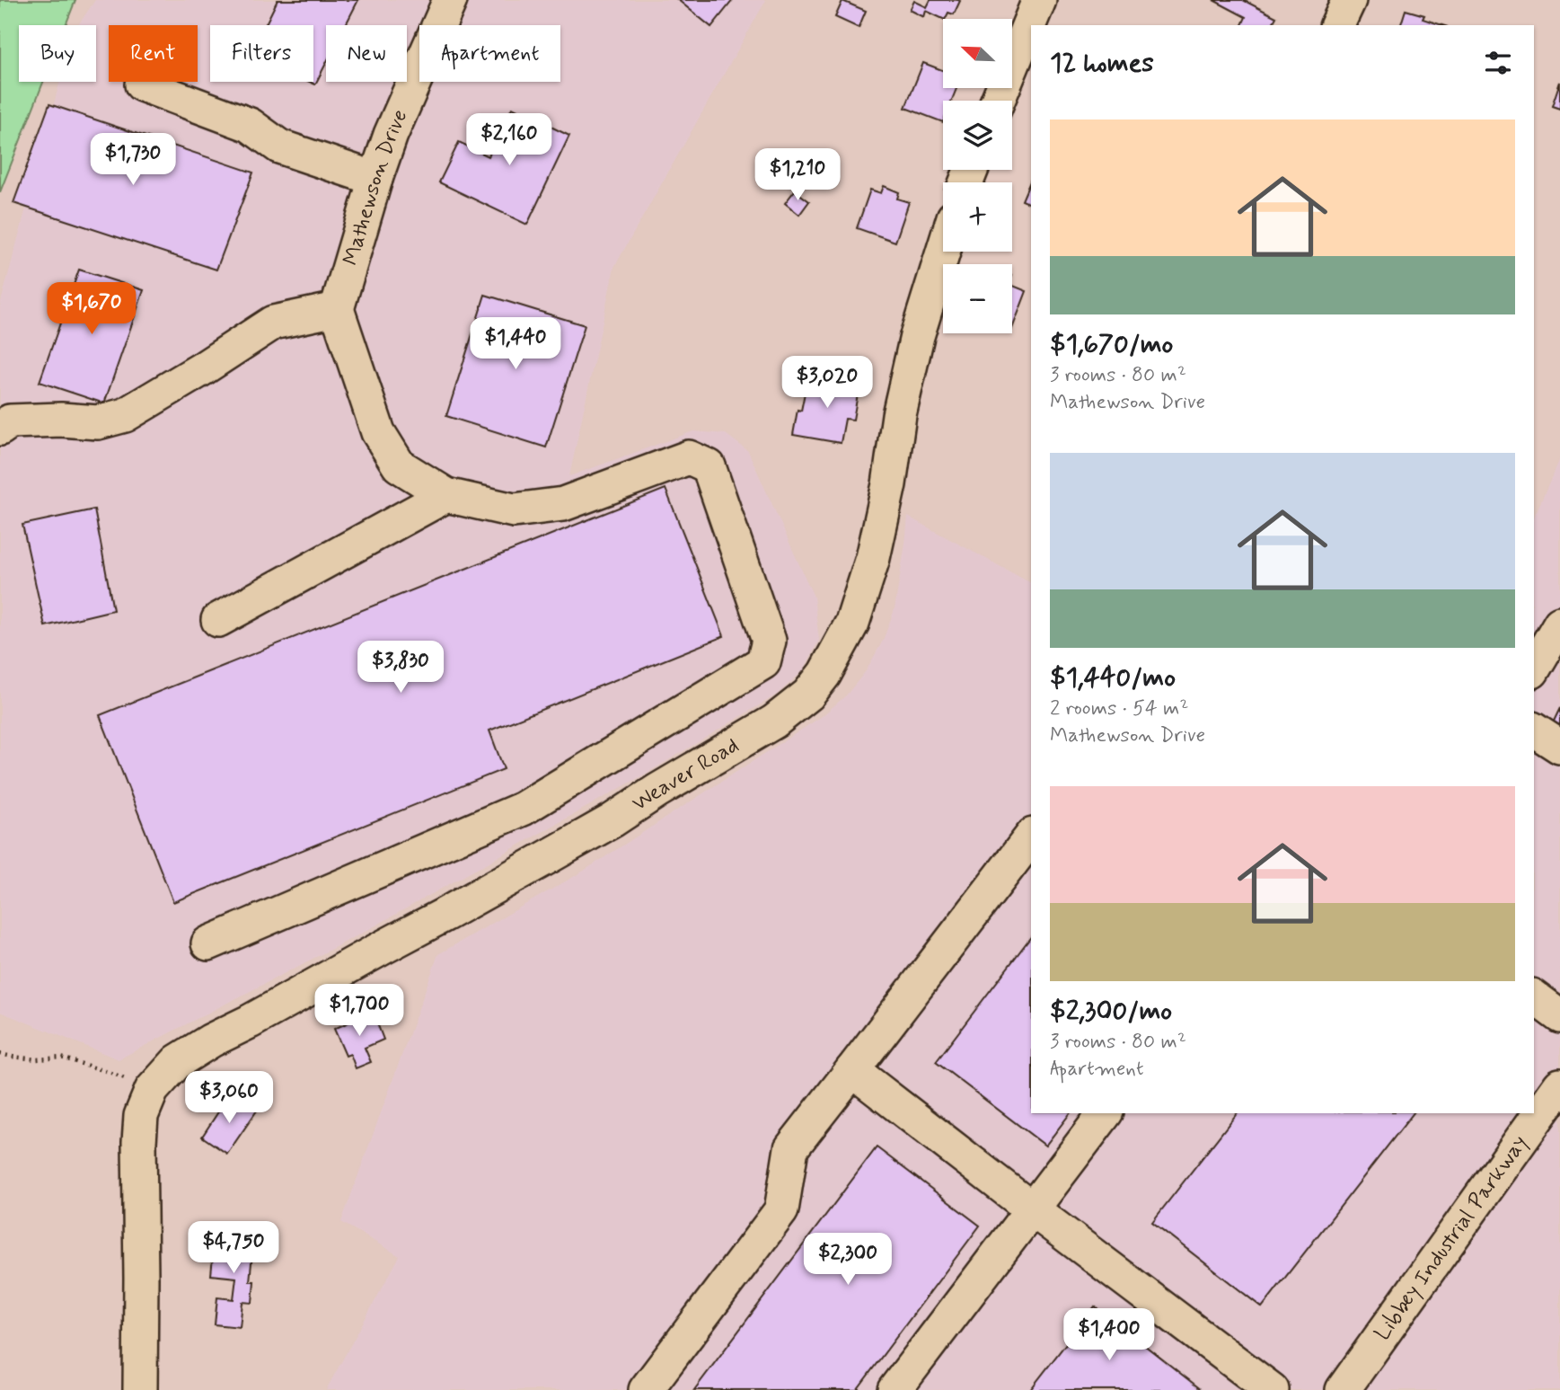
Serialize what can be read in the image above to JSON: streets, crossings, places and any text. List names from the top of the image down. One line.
{"streets":{"street":["Mathewson Drive","Weaver Road","Libbey Industrial Parkway"]},"north":"top left","page":{"map_buttons":["+","−"],"chip":["Buy","Rent","Filters","New","Apartment"],"heading":"12 homes","list":[{"name":"$1,670/mo","note":"3 rooms · 80 m² · Mathewson Drive"},{"name":"$1,440/mo","note":"2 rooms · 54 m² · Mathewson Drive"},{"name":"$2,300/mo","note":"3 rooms · 80 m² · Apartment"}],"price":["$2,160","$1,730","$1,210","$1,670","$1,440","$3,020","$3,830","$1,700","$3,060","$4,750","$2,300","$1,400"]}}
